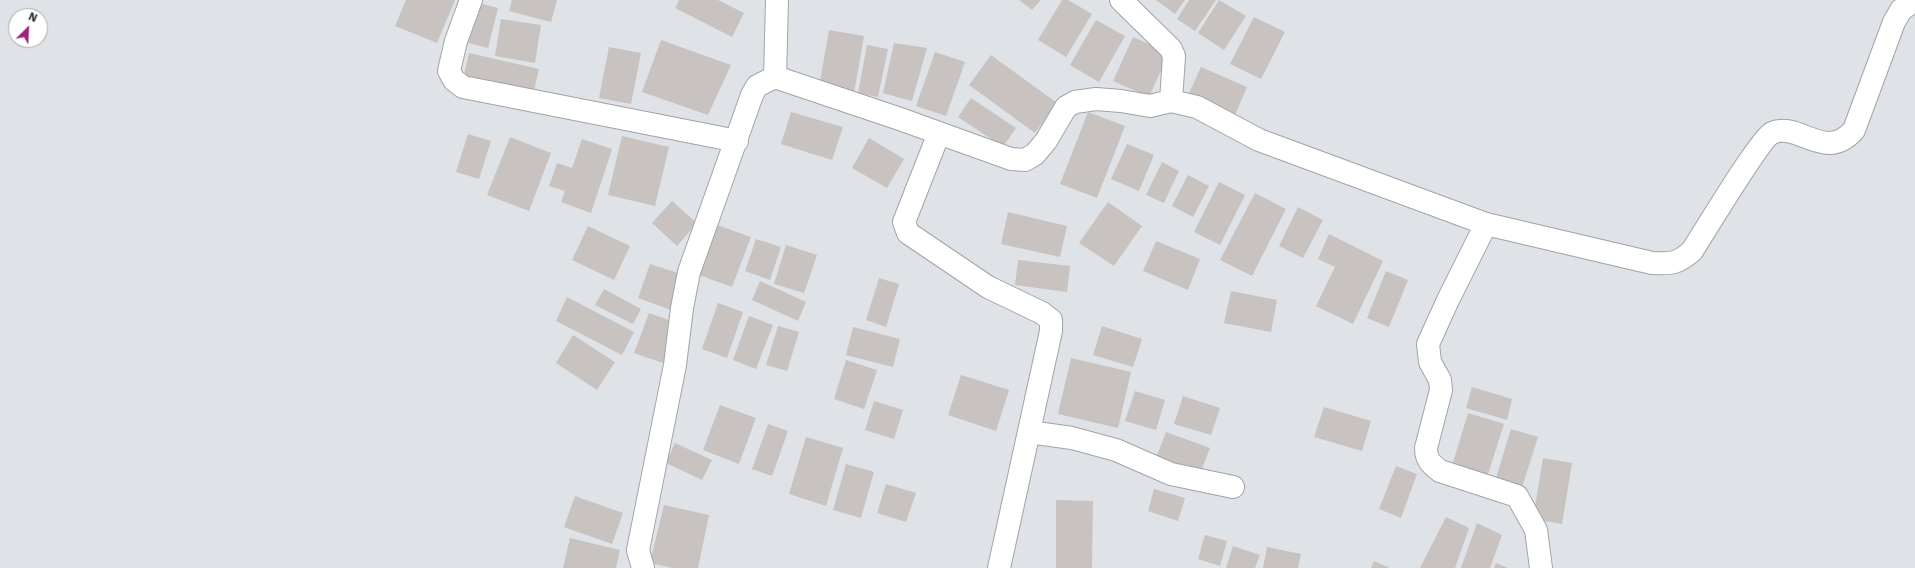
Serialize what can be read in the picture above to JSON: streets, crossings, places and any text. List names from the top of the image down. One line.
{"north":"top right"}
